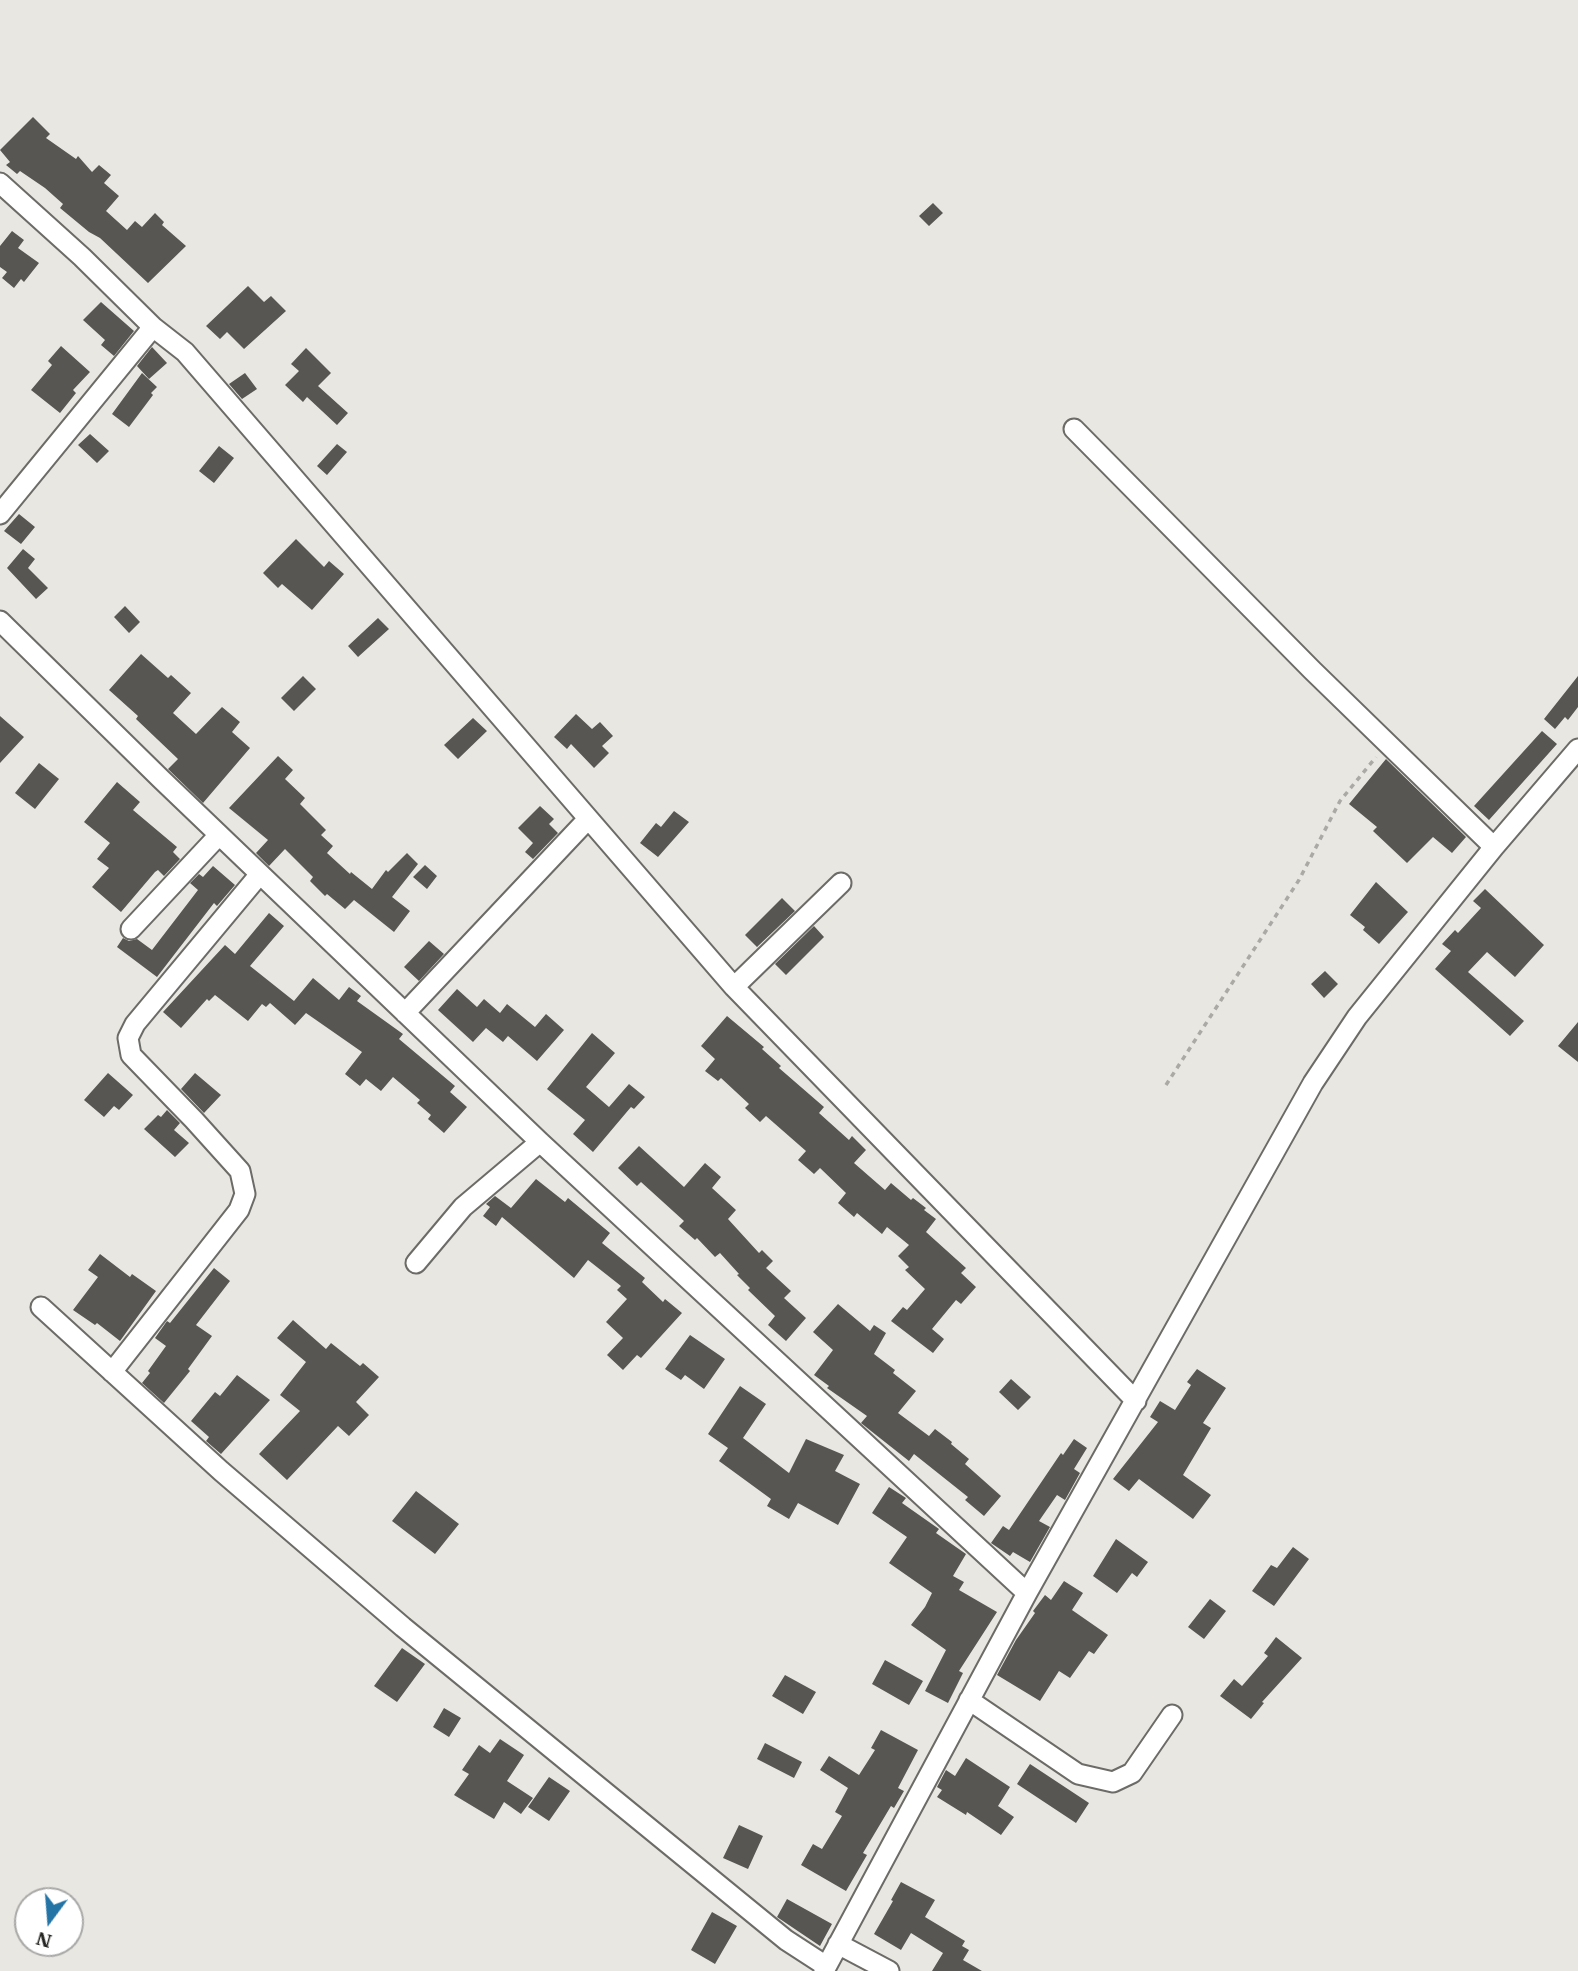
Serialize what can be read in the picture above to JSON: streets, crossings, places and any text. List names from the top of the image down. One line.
{"north":"bottom"}
